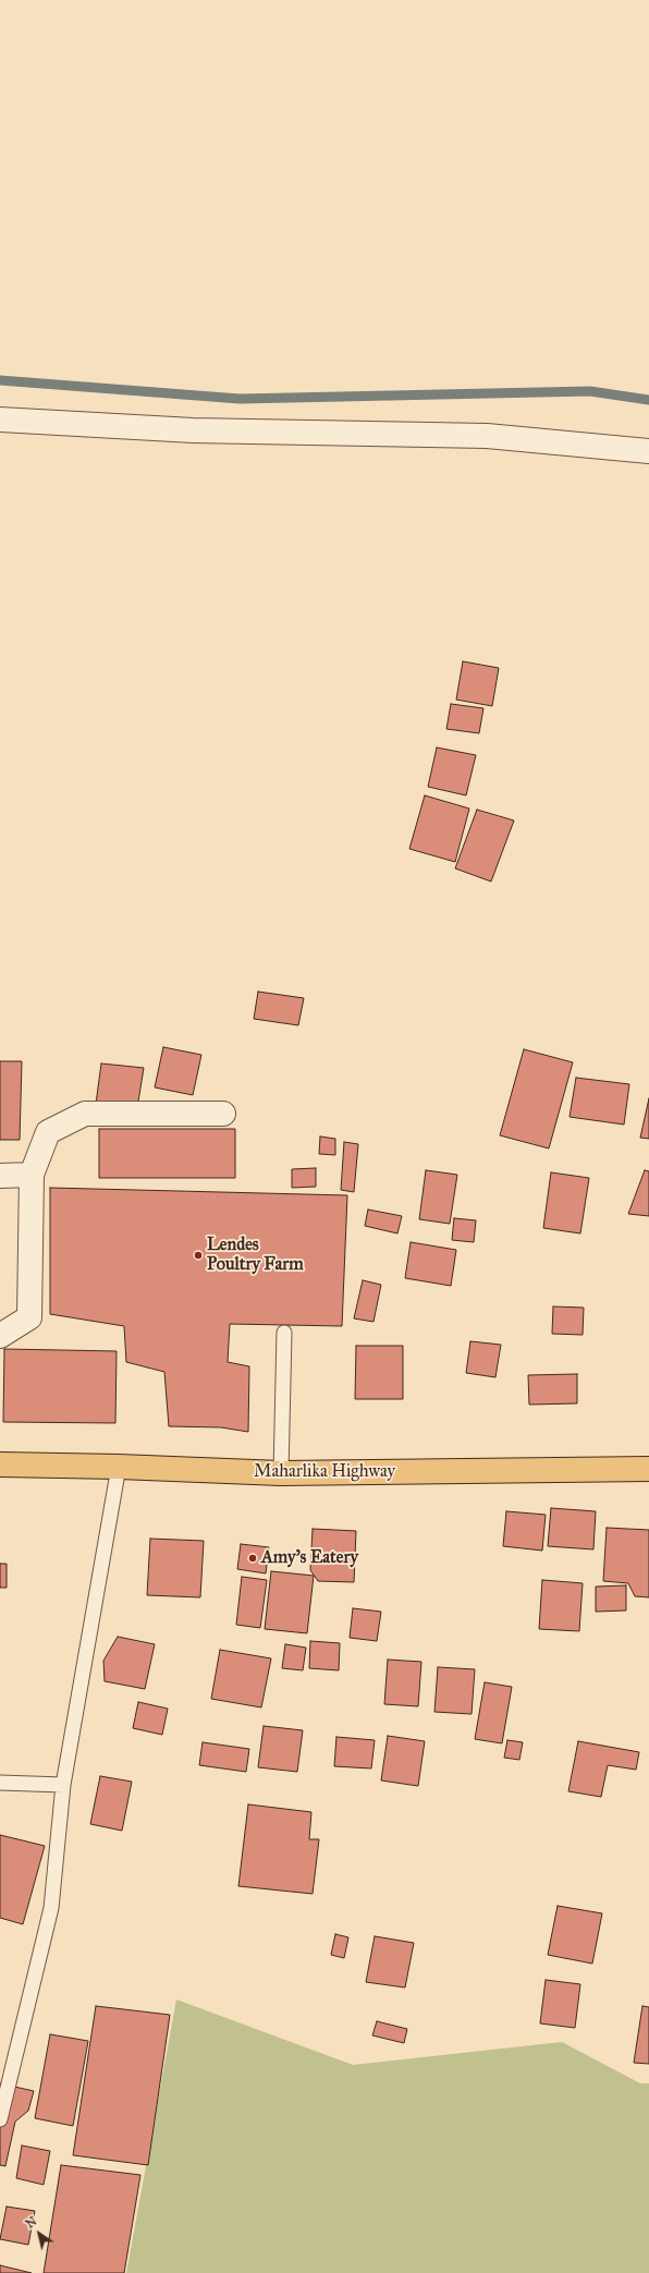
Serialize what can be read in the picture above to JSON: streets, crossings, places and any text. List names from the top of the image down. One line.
{"streets":{"highway":["Maharlika Highway"]},"places":["Lendes Poultry Farm","Amy's Eatery"],"north":"top left"}
